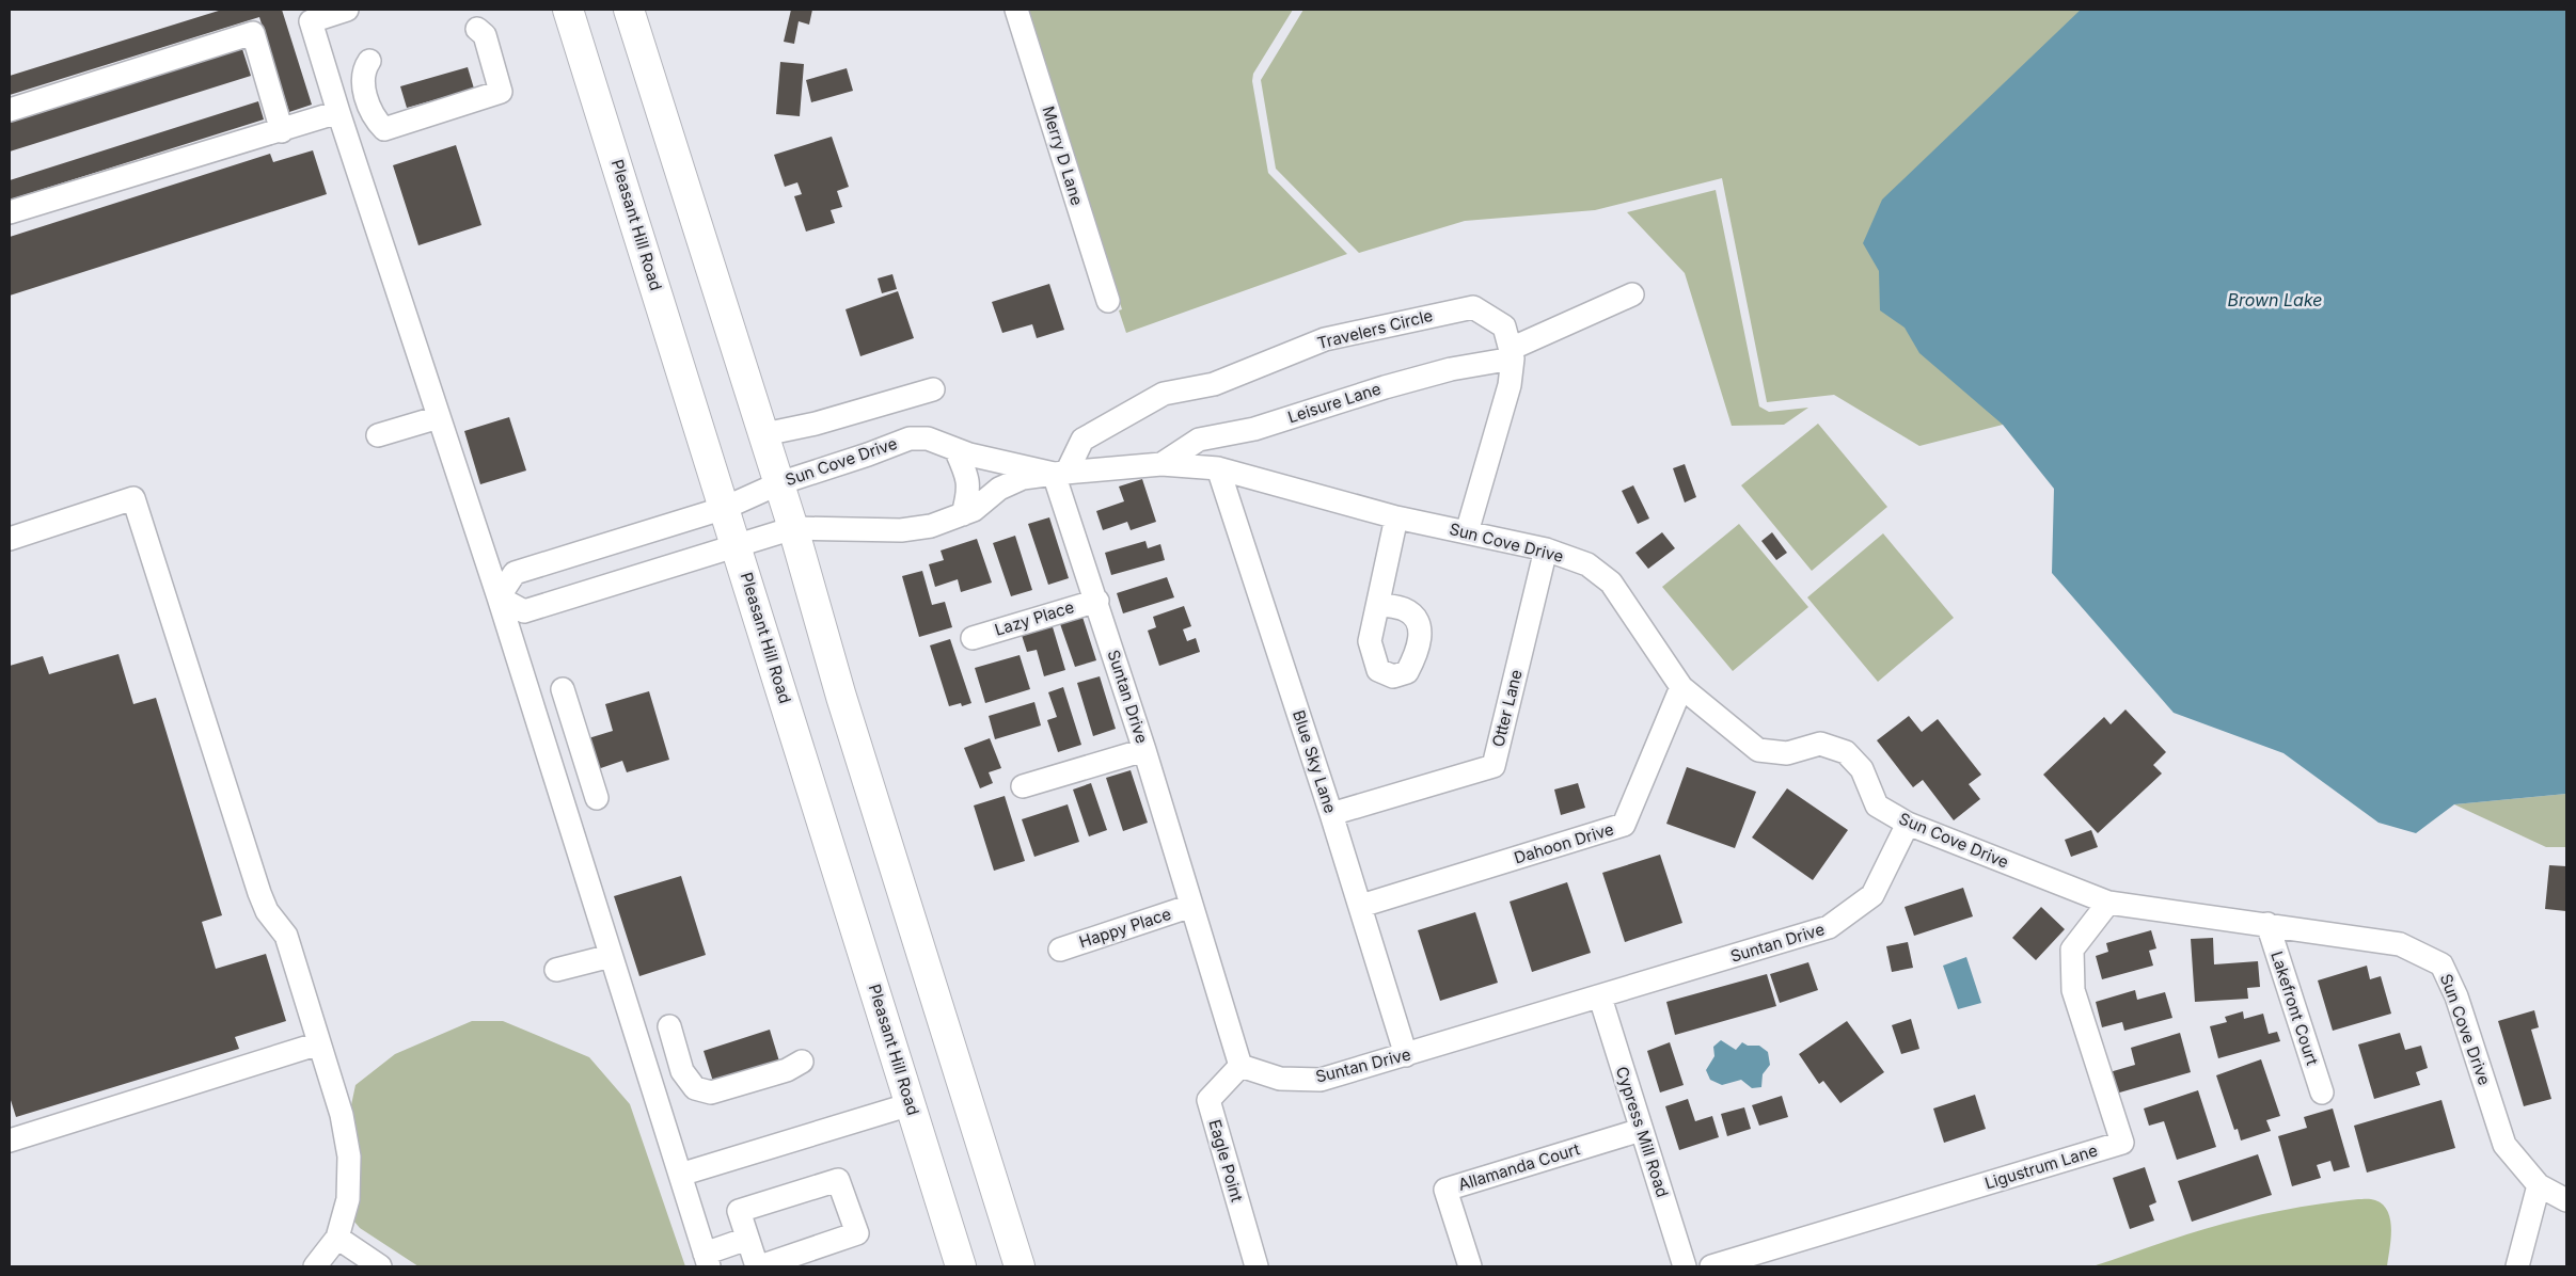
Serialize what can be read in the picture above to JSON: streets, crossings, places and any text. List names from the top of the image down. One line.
{"streets":{"main road":["Pleasant Hill Road"],"street":["Merry D Lane","Travelers Circle","Leisure Lane","Sun Cove Drive","Lazy Place","Suntan Drive","Otter Lane","Blue Sky Lane","Dahoon Drive","Happy Place","Lakefront Court","Cypress Mill Road","Eagle Point","Allamanda Court","Ligustrum Lane"]},"crossings":[["Pleasant Hill Road","Sun Cove Drive"],["Travelers Circle","Leisure Lane"],["Travelers Circle","Sun Cove Drive"],["Travelers Circle","Suntan Drive"],["Leisure Lane","Sun Cove Drive"],["Sun Cove Drive","Suntan Drive"],["Sun Cove Drive","Otter Lane"],["Sun Cove Drive","Blue Sky Lane"],["Sun Cove Drive","Dahoon Drive"],["Sun Cove Drive","Lakefront Court"],["Sun Cove Drive","Ligustrum Lane"],["Lazy Place","Suntan Drive"],["Suntan Drive","Blue Sky Lane"],["Suntan Drive","Happy Place"],["Suntan Drive","Cypress Mill Road"],["Suntan Drive","Eagle Point"],["Otter Lane","Blue Sky Lane"],["Blue Sky Lane","Dahoon Drive"],["Cypress Mill Road","Allamanda Court"]],"water":["Brown Lake"]}
